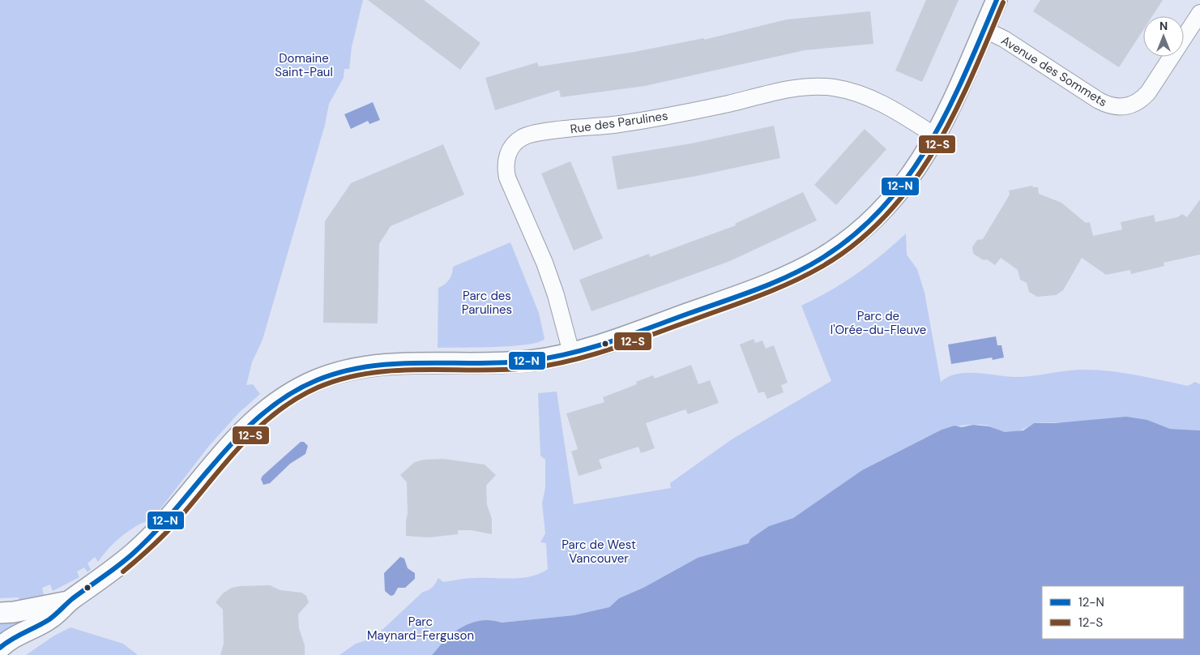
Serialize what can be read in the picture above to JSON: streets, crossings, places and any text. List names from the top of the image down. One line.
{"streets":{"street":["Avenue des Sommets","Rue des Parulines"]},"parks":["Domaine Saint-Paul","Parc des Parulines","Parc de l'Orée-du-Fleuve","Parc de West Vancouver","Parc Maynard-Ferguson"],"lines":["transit line 12-N","transit line 12-S"],"legend":["12-N","12-S"],"north":"top"}
